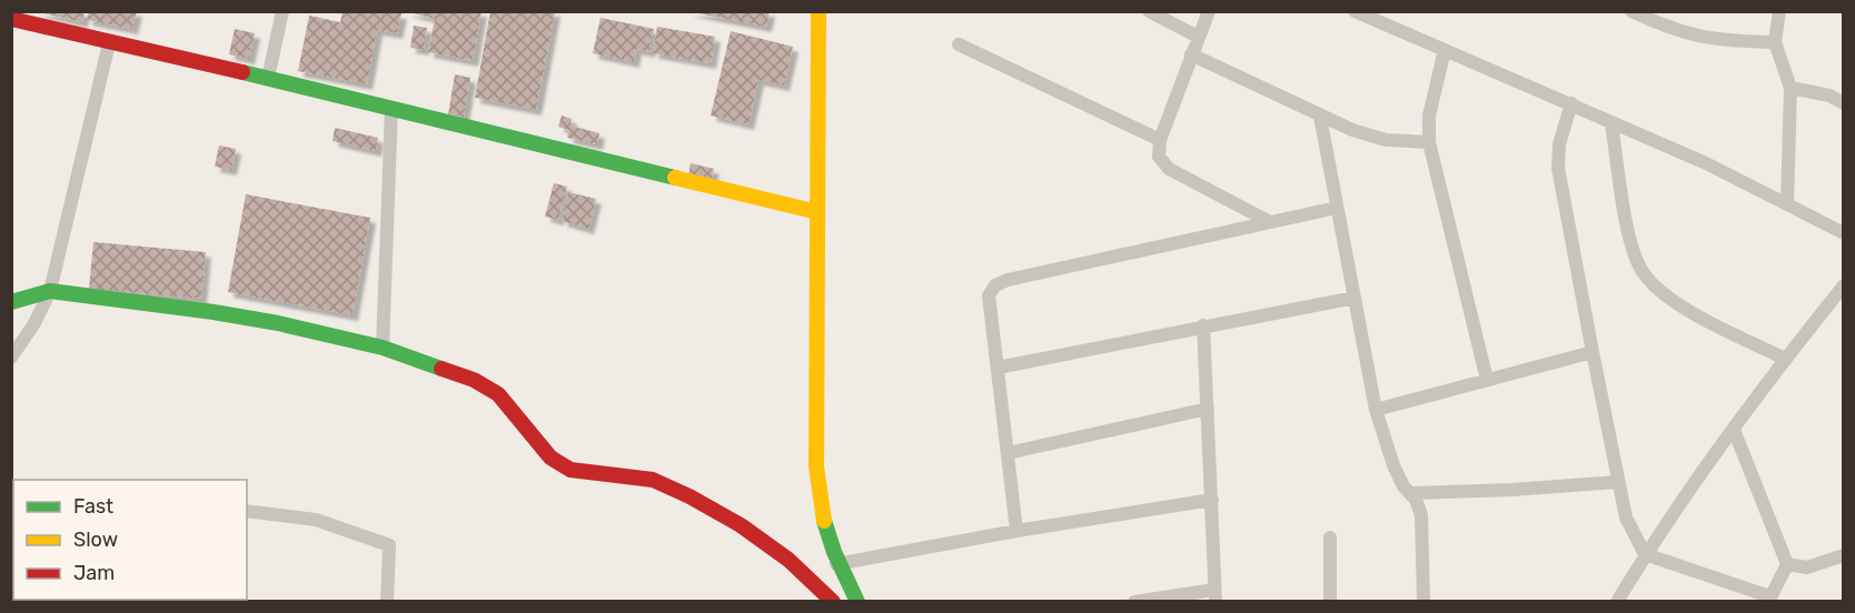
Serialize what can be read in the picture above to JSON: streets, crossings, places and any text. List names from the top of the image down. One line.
{"legend":["Fast","Slow","Jam"]}
